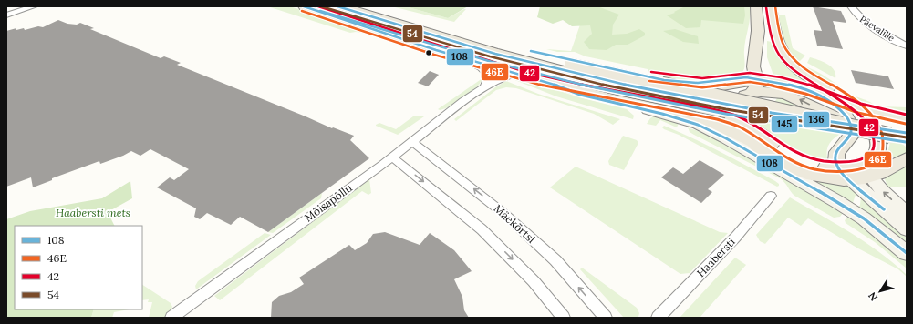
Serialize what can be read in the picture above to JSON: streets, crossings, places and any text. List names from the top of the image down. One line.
{"streets":{"street":["Päevalille","Mõisapõllu","Mäekõrtsi","Haabersti"]},"crossings":[["Mõisapõllu","Mäekõrtsi"]],"parks":["Haabersti mets"],"lines":["transit line 108","transit line 46E","transit line 42","transit line 54","transit line 136","transit line 145"],"legend":["108","46E","42","54"],"north":"bottom left"}
